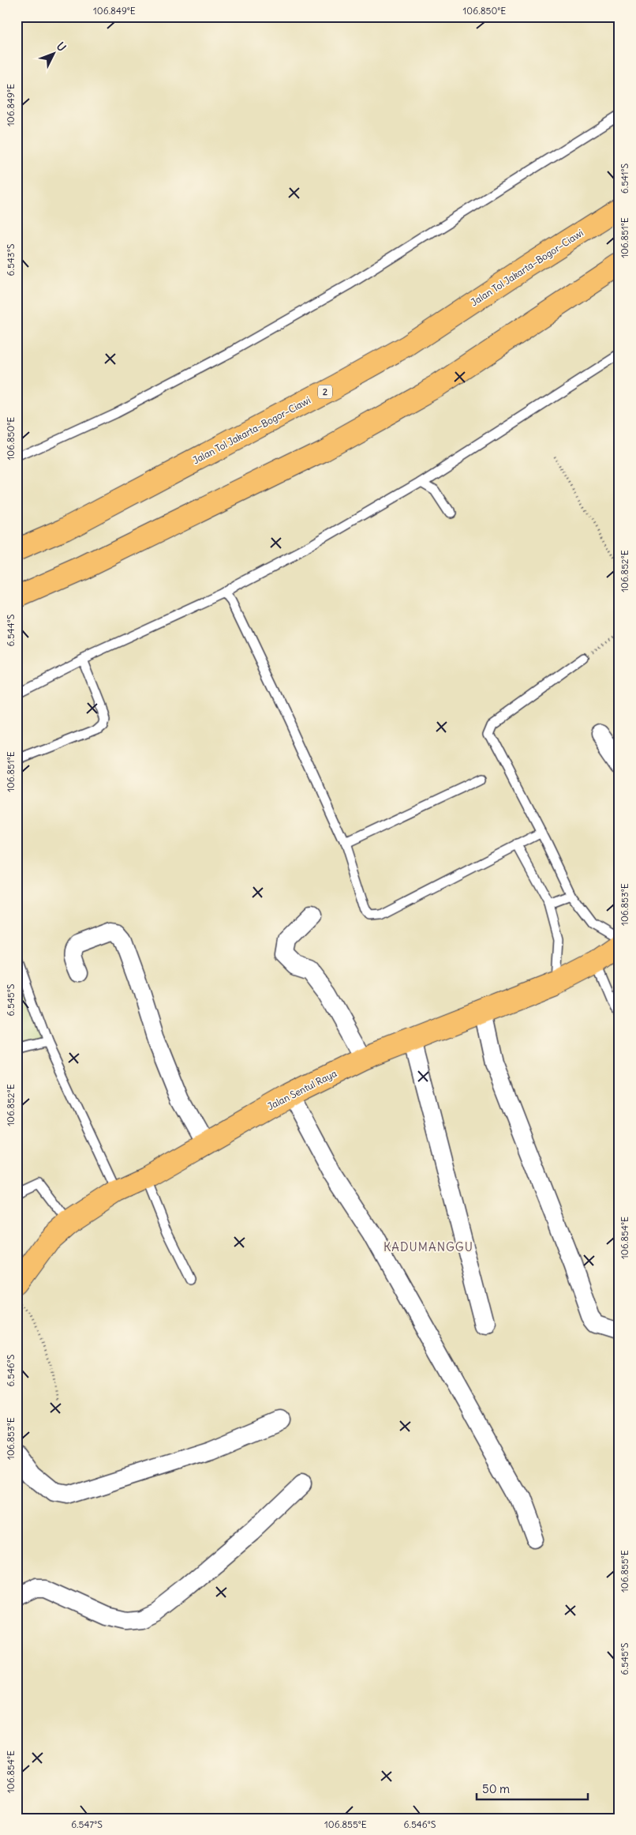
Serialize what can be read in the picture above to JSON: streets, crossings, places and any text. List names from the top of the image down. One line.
{"streets":{"main road":["Jalan Tol Jakarta–Bogor–Ciawi","2","Jalan Sentul Raya"]},"districts":["KADUMANGGU"],"scale_bar":"50 m","north":"top right","coordinates":["106.849°E","106.850°E","6.541°S","106.851°E","6.543°S","106.852°E","6.544°S","106.853°E","6.545°S","106.854°E","6.546°S","106.855°E","6.547°S"]}
